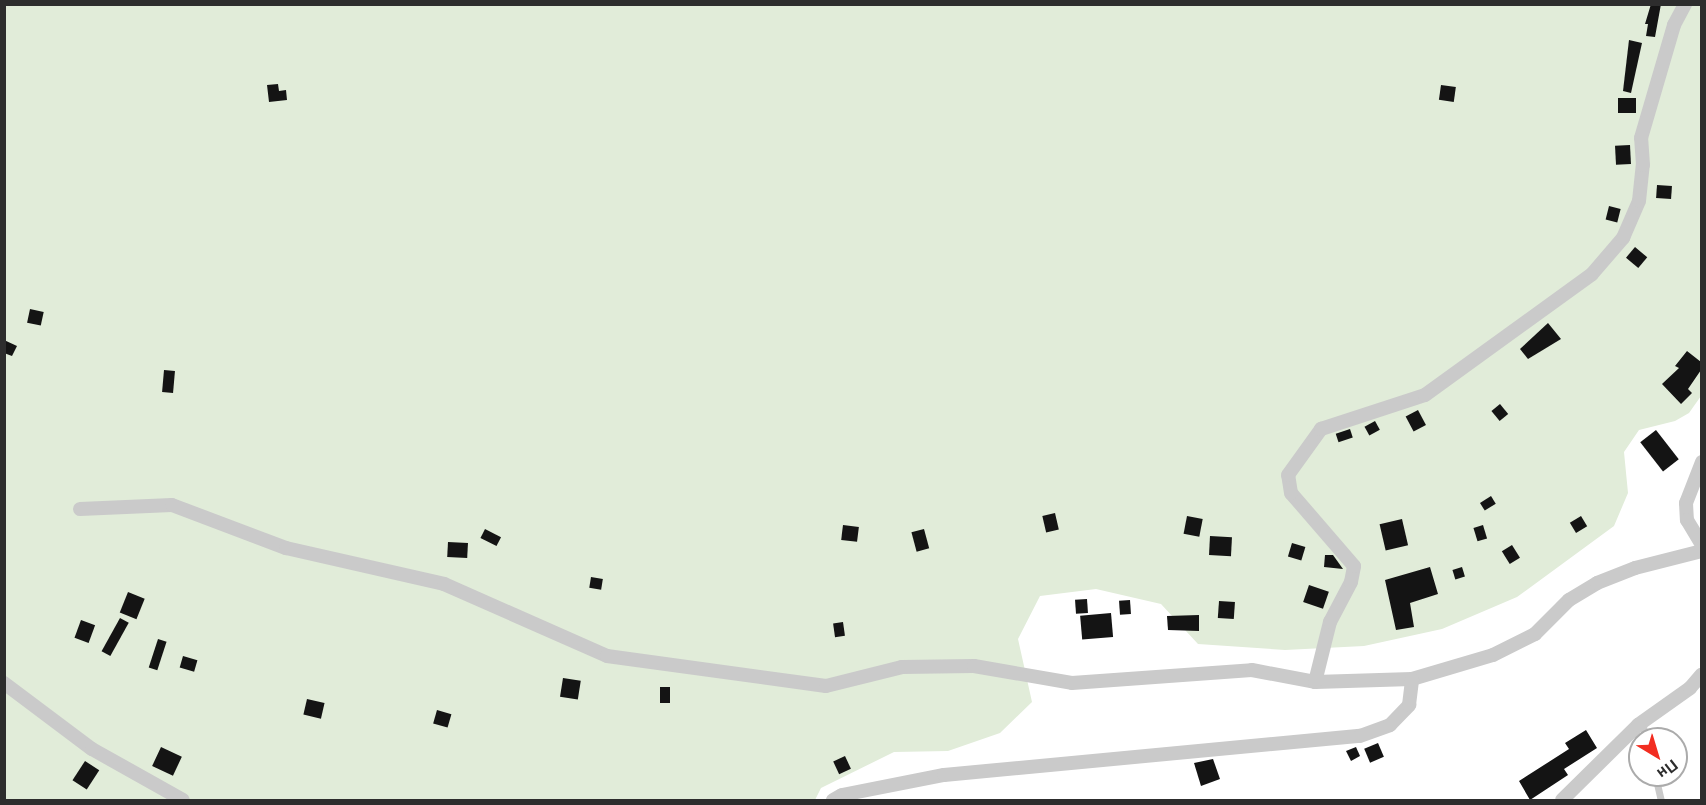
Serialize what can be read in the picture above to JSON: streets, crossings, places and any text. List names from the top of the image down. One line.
{"north":"bottom right"}
